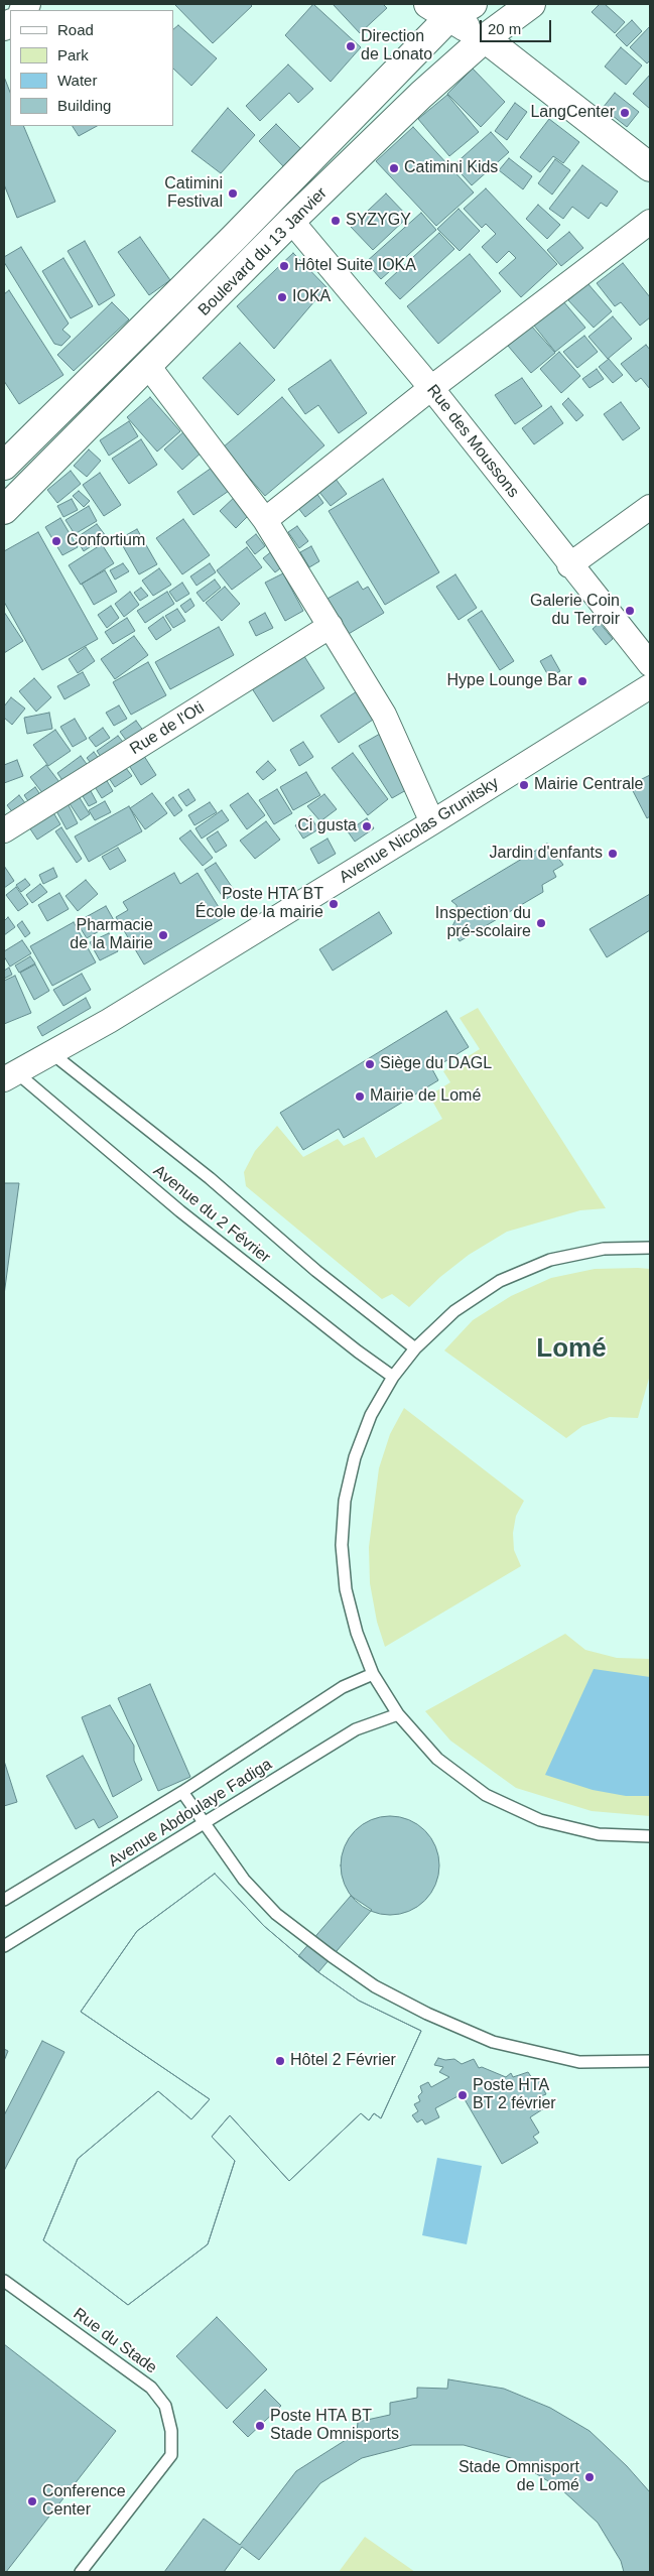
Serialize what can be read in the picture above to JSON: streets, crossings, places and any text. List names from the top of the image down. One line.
{"streets":{"main road":["Boulevard du 13 Janvier"],"street":["Rue des Moussons","Rue de l'Oti","Avenue Nicolas Grunitsky"],"lane":["Avenue du 2 Février","Avenue Abdoulaye Fadiga","Rue du Stade"]},"crossings":[["Boulevard du 13 Janvier","Rue des Moussons"],["Avenue Nicolas Grunitsky","Avenue du 2 Février"]],"districts":["Lomé"],"places":["Direction de Lonato","LangCenter","Catimini Kids","Catimini Festival","SYZYGY","Hôtel Suite IOKA","IOKA","Confortium","Galerie Coin du Terroir","Hype Lounge Bar","Mairie Centrale","Ci gusta","Jardin d'enfants","Poste HTA BT École de la mairie","Inspection du pré-scolaire","Pharmacie de la Mairie","Siège du DAGL","Mairie de Lomé","Hôtel 2 Février","Poste HTA BT 2 février","Poste HTA BT Stade Omnisports","Stade Omnisport de Lomé","Conference Center"],"legend":["Road","Park","Water","Building"],"scale_bar":"20 m"}
